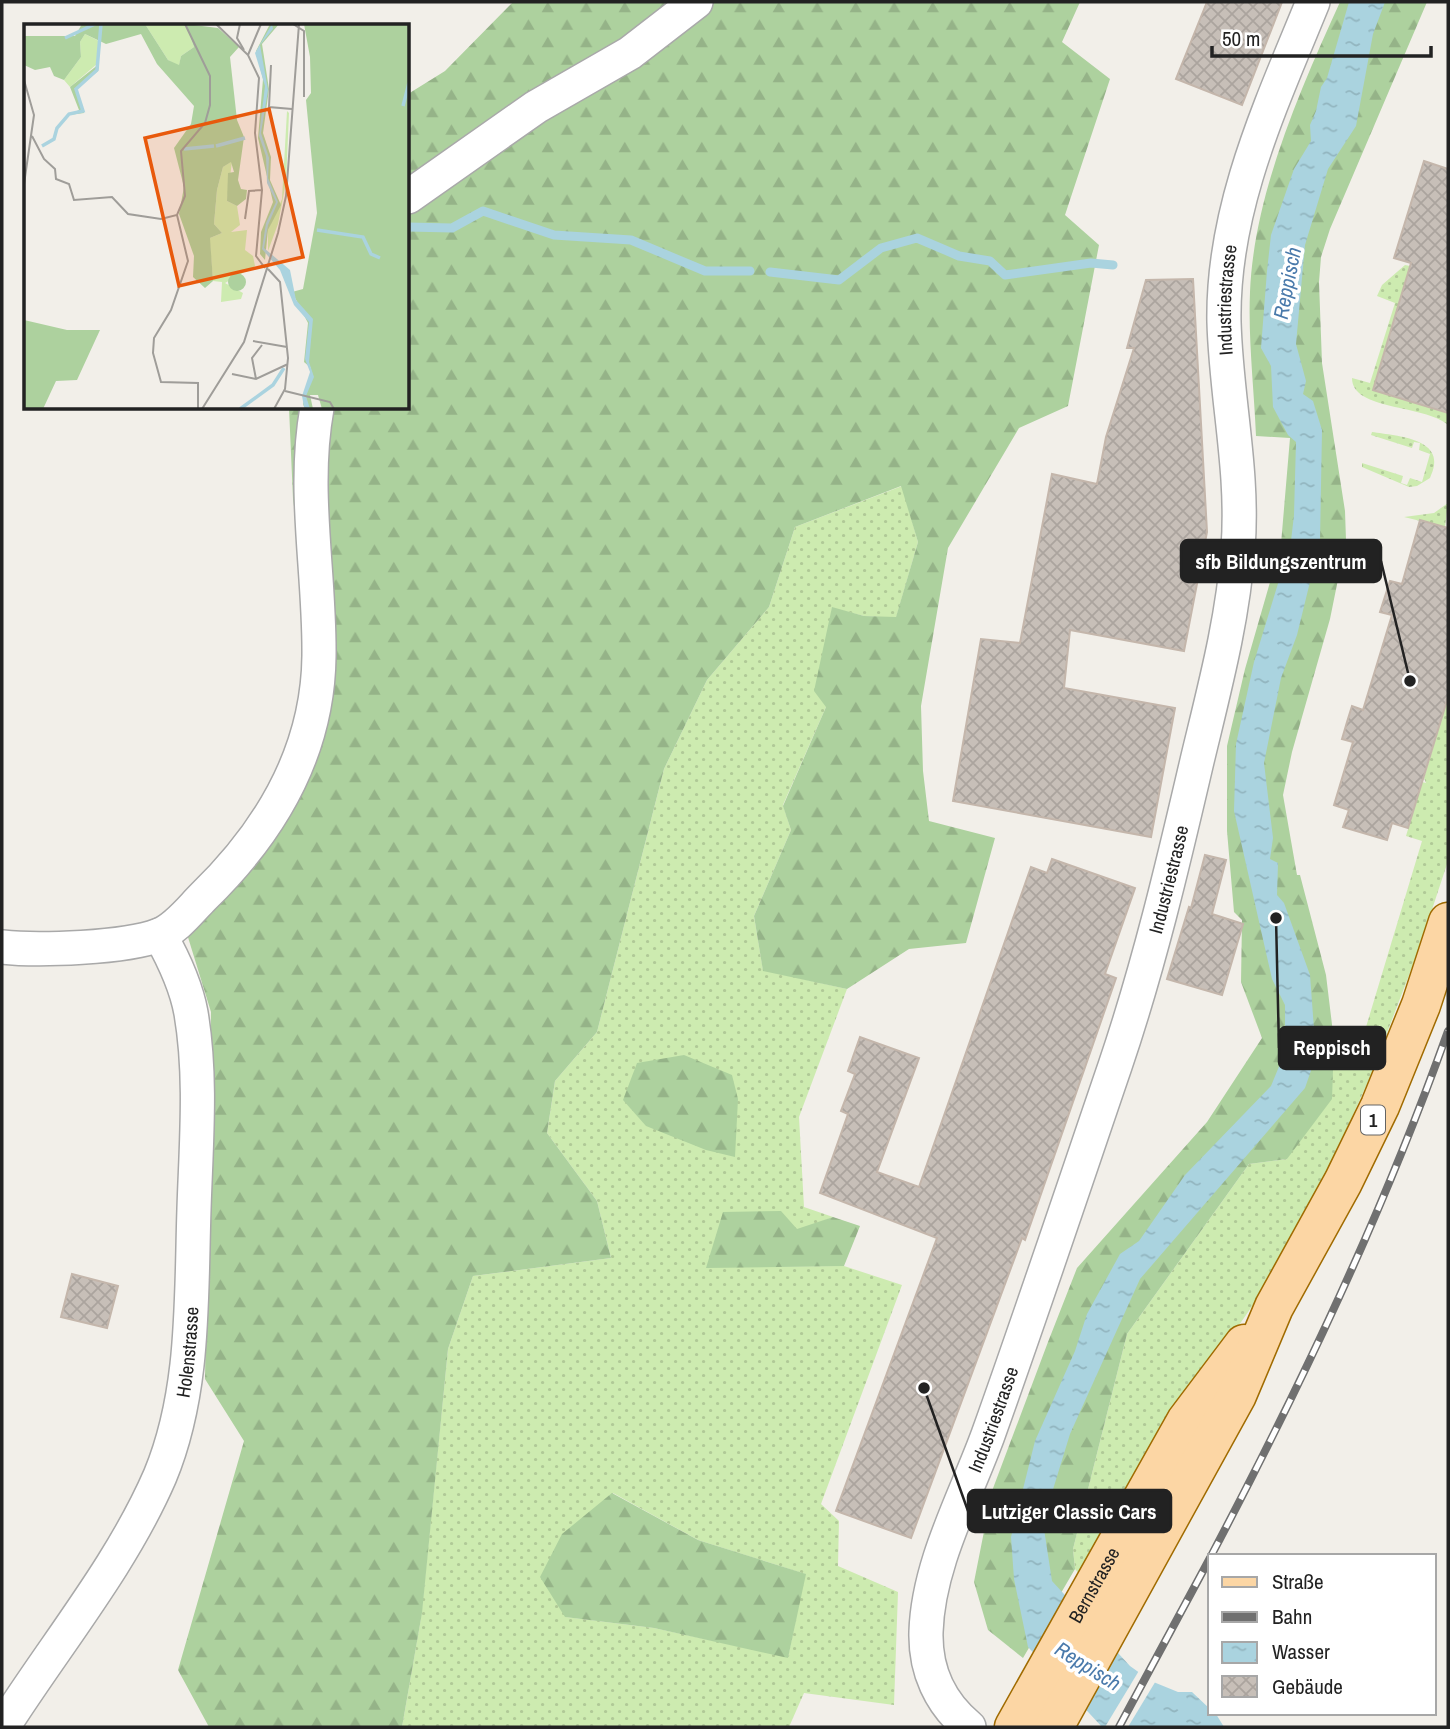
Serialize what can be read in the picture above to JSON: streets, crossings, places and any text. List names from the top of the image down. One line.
{"streets":{"main road":["1","Bernstrasse"],"street":["Industriestrasse","Holenstrasse"]},"water":["Reppisch"],"places":["sfb Bildungszentrum","Reppisch","Lutziger Classic Cars"],"legend":["Straße","Bahn","Wasser","Gebäude"],"scale_bar":"50 m"}
